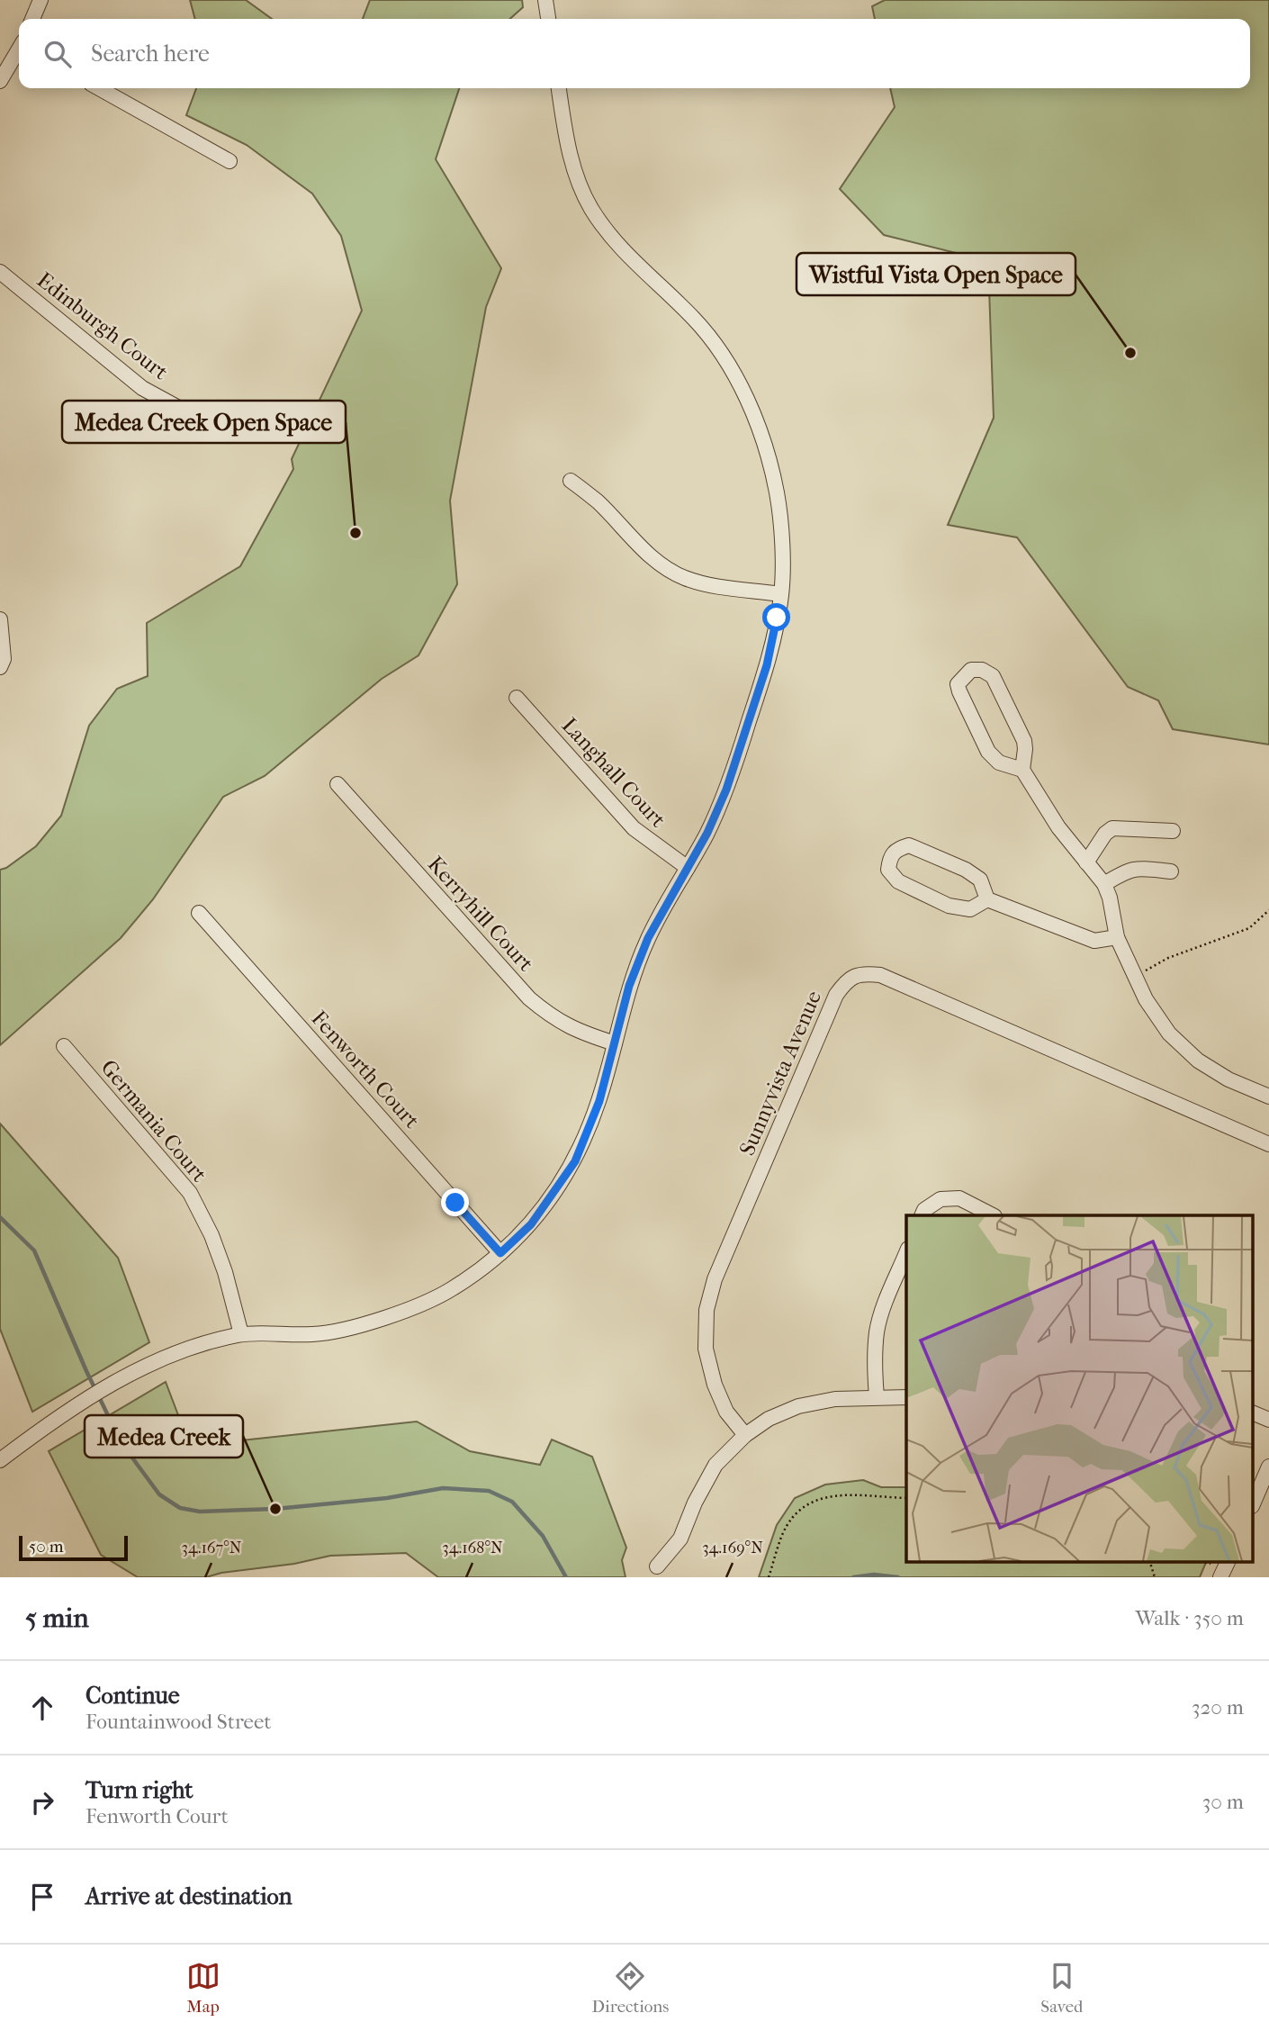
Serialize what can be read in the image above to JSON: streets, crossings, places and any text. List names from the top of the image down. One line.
{"streets":{"street":["Edinburgh Court","Langhall Court","Kerryhill Court","Fenworth Court","Sunnyvista Avenue","Germania Court"]},"places":["Wistful Vista Open Space","Medea Creek Open Space","Medea Creek"],"scale_bar":"50 m","page":{"search":"Search here","scale":"50 m","heading":["5 min","Walk · 350 m"],"list":[["Continue","Fountainwood Street","320 m"],["Turn right","Fenworth Court","30 m"],"Arrive at destination"],"nav":["Map","Directions","Saved"]},"coordinates":["34.167°N","34.168°N","34.169°N"]}
